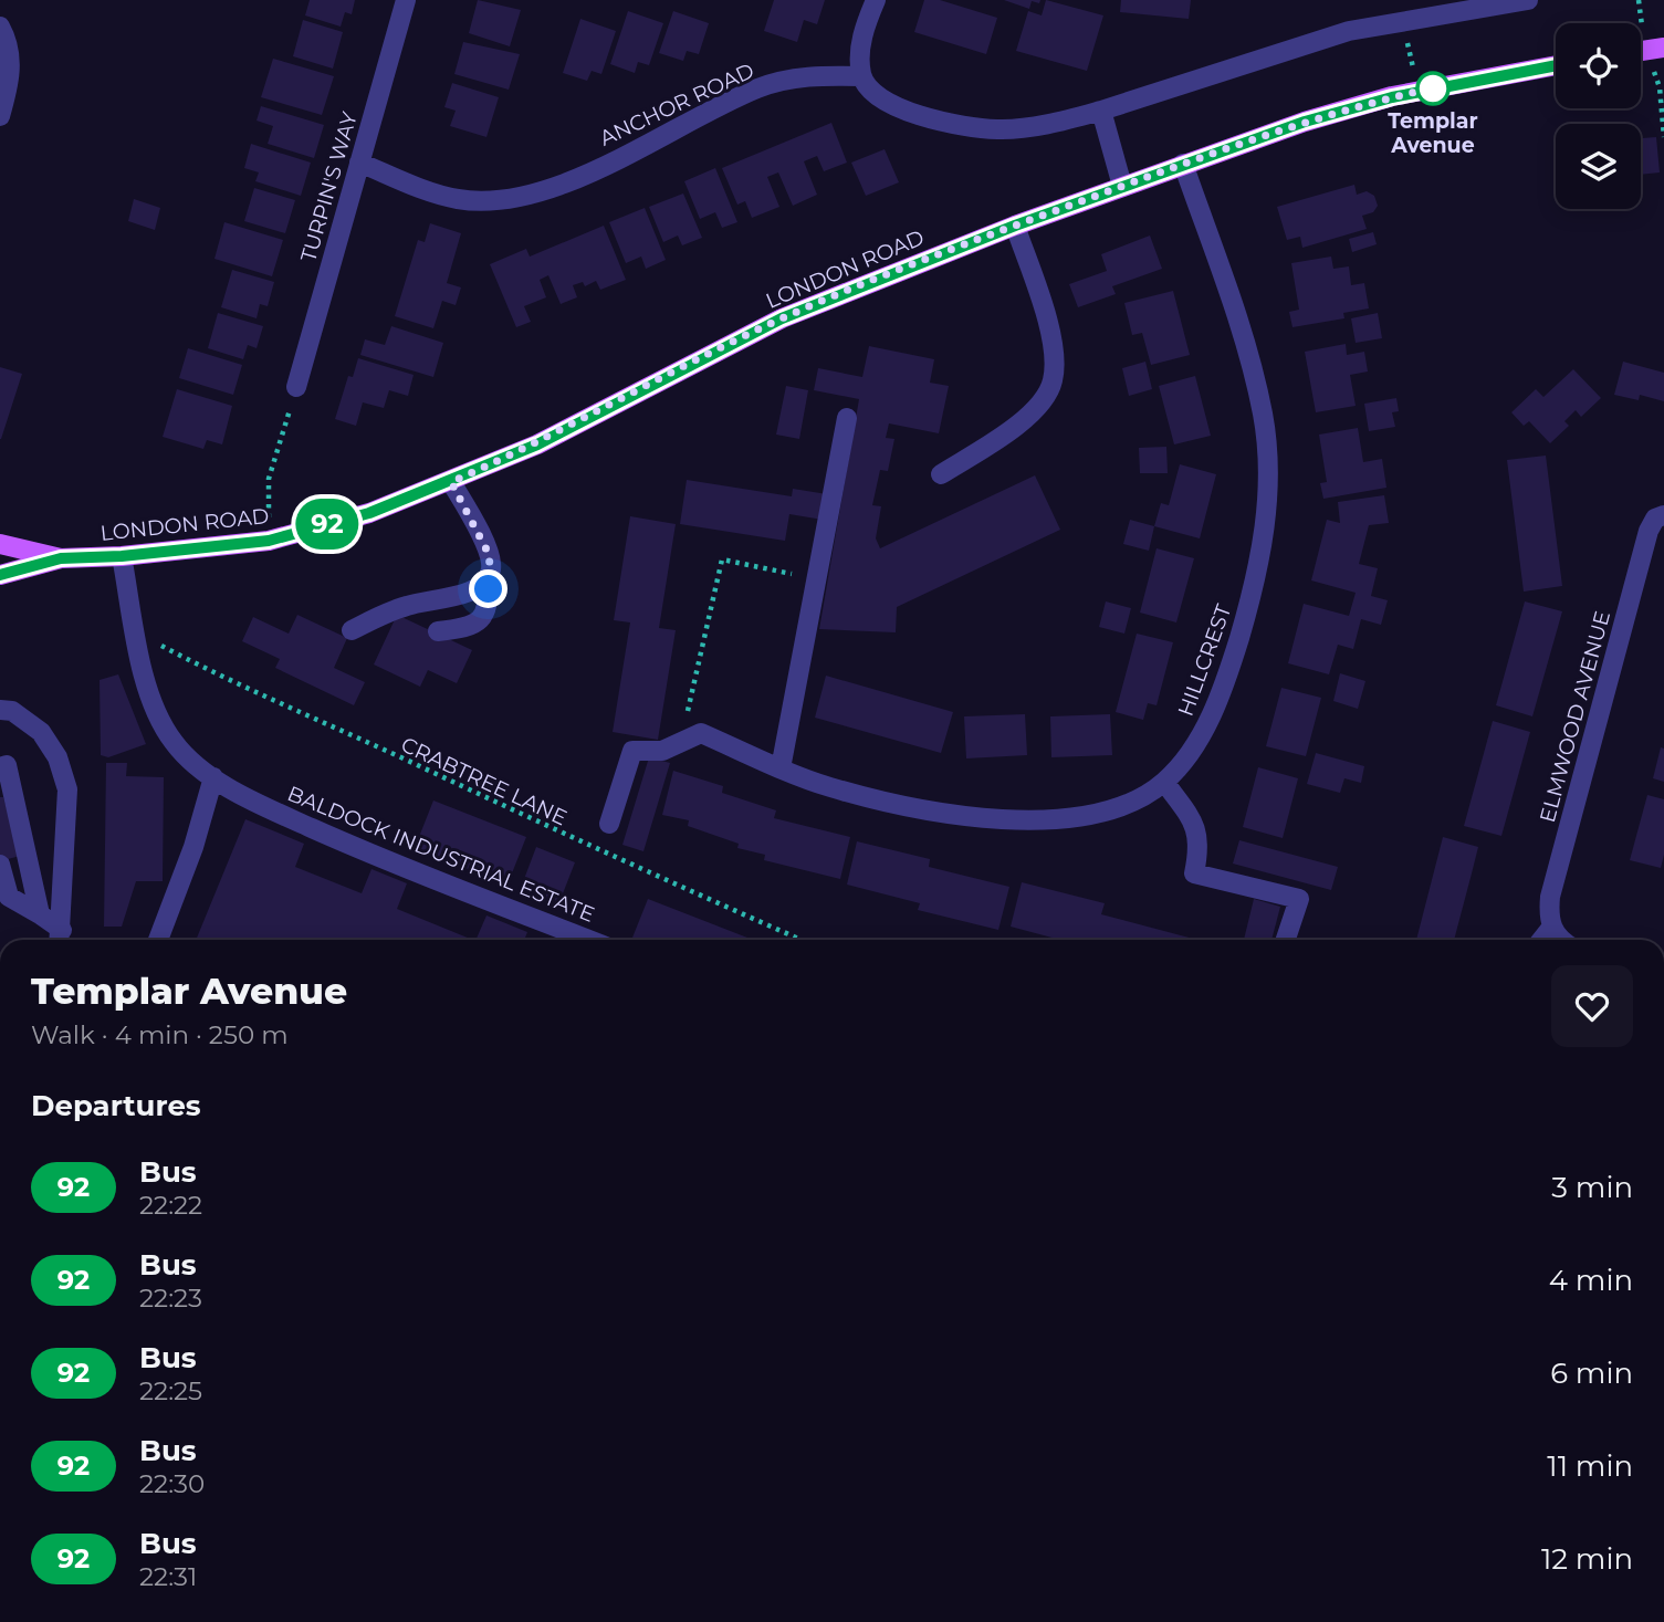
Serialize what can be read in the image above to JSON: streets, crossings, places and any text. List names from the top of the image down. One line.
{"streets":{"main road":["LONDON ROAD"],"street":["ANCHOR ROAD","TURPIN'S WAY","HILLCREST","ELMWOOD AVENUE","BALDOCK INDUSTRIAL ESTATE"],"path":["CRABTREE LANE"]},"crossings":[["ANCHOR ROAD","TURPIN'S WAY"],["LONDON ROAD","HILLCREST"],["LONDON ROAD","BALDOCK INDUSTRIAL ESTATE"],["CRABTREE LANE","BALDOCK INDUSTRIAL ESTATE"]],"places":["Templar Avenue"],"lines":["bus line 92"],"page":{"on_map":"92","heading":[["Templar Avenue","Walk · 4 min · 250 m"],"Departures"],"list":[{"mark":"92","name":"Bus","note":"22:22","value":"3 min"},{"mark":"92","name":"Bus","note":"22:23","value":"4 min"},{"mark":"92","name":"Bus","note":"22:25","value":"6 min"},{"mark":"92","name":"Bus","note":"22:30","value":"11 min"},{"mark":"92","name":"Bus","note":"22:31","value":"12 min"}]}}
